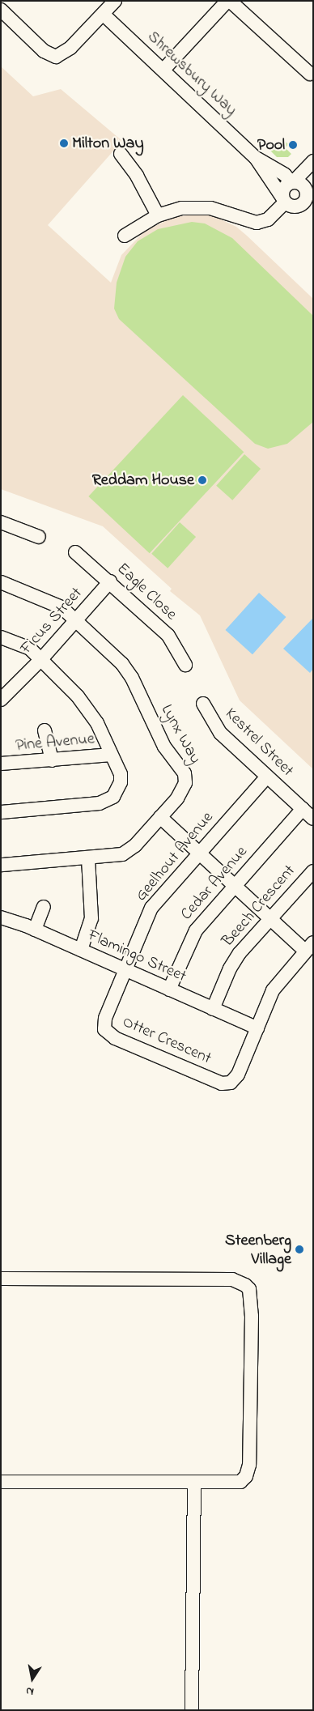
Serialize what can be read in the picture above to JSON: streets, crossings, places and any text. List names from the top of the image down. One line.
{"streets":{"street":["Shrewsbury Way","Eagle Close","Ficus Street","Lynx Way","Pine Avenue","Kestrel Street","Geelhout Avenue","Cedar Avenue","Beech Crescent","Flamingo Street","Otter Crescent"]},"crossings":[["Eagle Close","Ficus Street"],["Ficus Street","Lynx Way"],["Kestrel Street","Geelhout Avenue"],["Kestrel Street","Cedar Avenue"],["Geelhout Avenue","Flamingo Street"],["Geelhout Avenue","Otter Crescent"],["Cedar Avenue","Flamingo Street"],["Beech Crescent","Flamingo Street"],["Flamingo Street","Otter Crescent"]],"places":["Milton Way","Pool","Reddam House","Steenberg Village"],"north":"bottom"}
